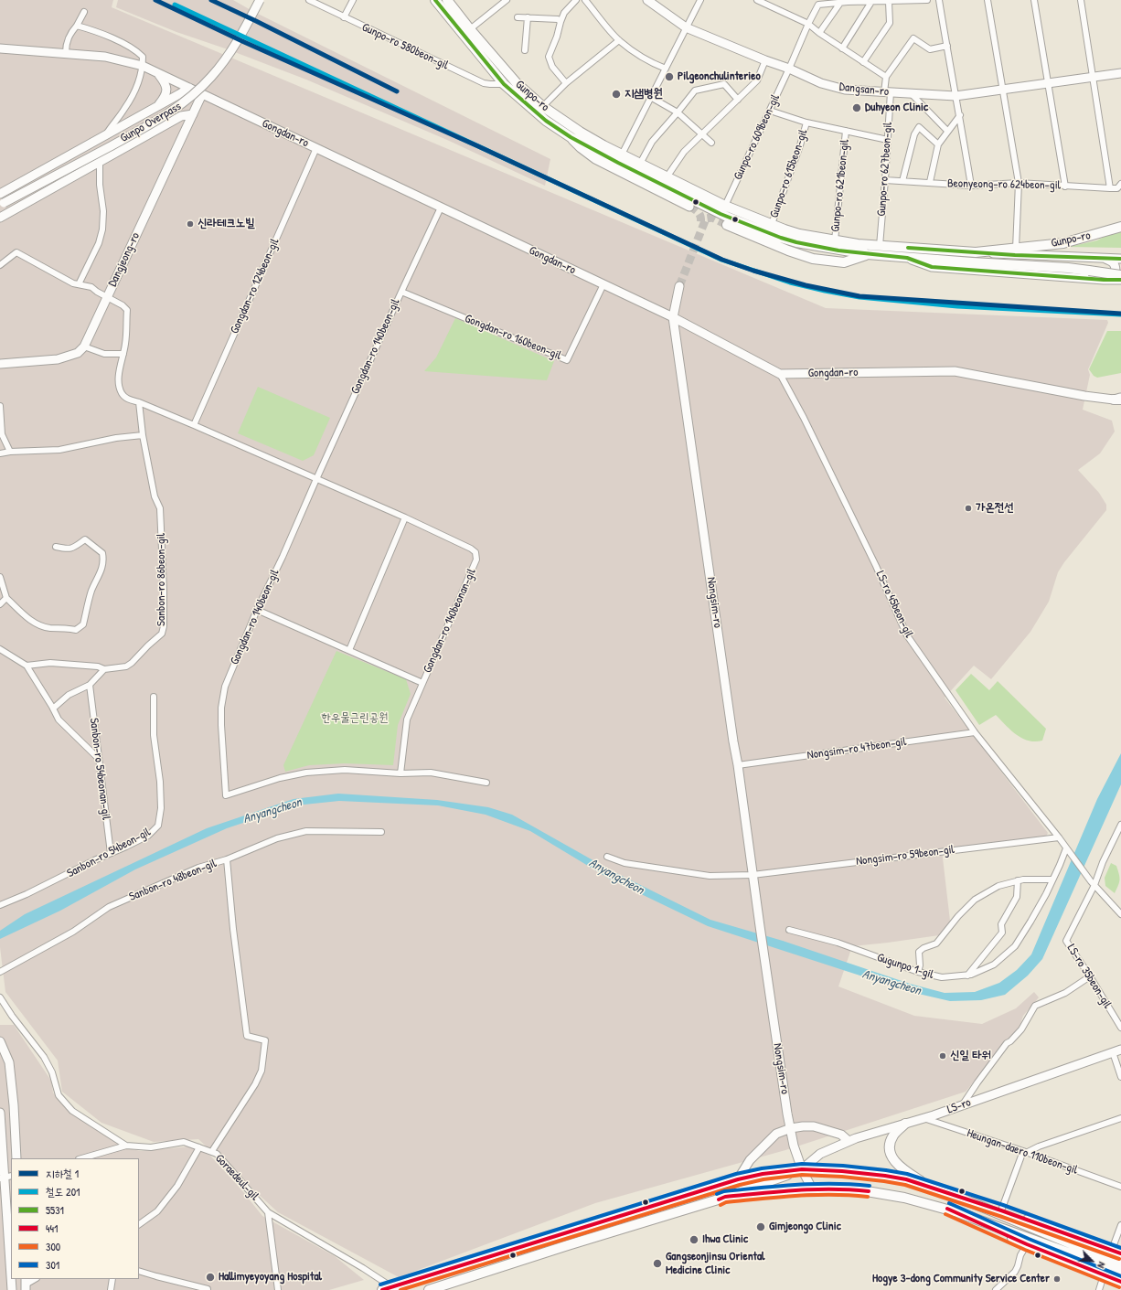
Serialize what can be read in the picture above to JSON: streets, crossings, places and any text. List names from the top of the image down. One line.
{"streets":{"main road":["Gunpo-ro"],"street":["Gunpo-ro 580beon-gil","Dangsan-ro","Gunpo Overpass","Gongdan-ro","Gunpo-ro 609beon-gil","Gunpo-ro 627beon-gil","Gunpo-ro 615beon-gil","Beonyeong-ro 624beon-gil","Gunpo-ro 621beon-gil","Dangjeong-ro","Gongdan-ro 124beon-gil","Gongdan-ro 160beon-gil","Gongdan-ro 140beon-gil","Sanbon-ro 86beon-gil","Nongsim-ro","LS-ro 45beon-gil","Gongdan-ro 140beonan-gil","Nongsim-ro 47beon-gil","Sanbon-ro 54beonan-gil","Sanbon-ro 54beon-gil","Nongsim-ro 59beon-gil","Sanbon-ro 48beon-gil","Gugunpo 1-gil","LS-ro 35beon-gil","LS-ro","Heungan-daero 110beon-gil","Goraedeul-gil"]},"crossings":[["Gunpo-ro 580beon-gil","Gunpo-ro"],["Dangsan-ro","Gunpo-ro 609beon-gil"],["Dangsan-ro","Gunpo-ro 627beon-gil"],["Gunpo-ro","Gunpo-ro 609beon-gil"],["Gunpo-ro","Gunpo-ro 627beon-gil"],["Gunpo-ro","Gunpo-ro 615beon-gil"],["Gunpo-ro","Gunpo-ro 621beon-gil"],["Gongdan-ro","Dangjeong-ro"],["Gongdan-ro","Gongdan-ro 124beon-gil"],["Gongdan-ro","Gongdan-ro 160beon-gil"],["Gongdan-ro","Gongdan-ro 140beon-gil"],["Gongdan-ro","Nongsim-ro"],["Gongdan-ro","LS-ro 45beon-gil"],["Gunpo-ro 627beon-gil","Beonyeong-ro 624beon-gil"],["Gongdan-ro 124beon-gil","Gongdan-ro 140beonan-gil"],["Gongdan-ro 160beon-gil","Gongdan-ro 140beon-gil"],["Gongdan-ro 140beon-gil","Gongdan-ro 140beonan-gil"],["Sanbon-ro 86beon-gil","Gongdan-ro 140beonan-gil"],["Nongsim-ro","Nongsim-ro 47beon-gil"],["Nongsim-ro","Nongsim-ro 59beon-gil"],["Nongsim-ro","LS-ro"],["LS-ro 45beon-gil","Nongsim-ro 47beon-gil"],["LS-ro 45beon-gil","Nongsim-ro 59beon-gil"],["LS-ro 45beon-gil","Gugunpo 1-gil"],["LS-ro 45beon-gil","LS-ro 35beon-gil"],["Sanbon-ro 54beonan-gil","Sanbon-ro 54beon-gil"],["LS-ro","Heungan-daero 110beon-gil"]],"water":["Anyangcheon"],"parks":["한우물근린공원"],"places":["Pilgeonchulinterieo","지샘병원","Duhyeon Clinic","신라테크노빌","가온전선","신일 타워","Gimjeongo Clinic","Ihwa Clinic","Gangseonjinsu Oriental Medicine Clinic","Hallimyeyoyang Hospital","Hogye 3-dong Community Service Center"],"lines":["metro line 1","transit line 5531","rail line 201","transit line 301","transit line 441","transit line 300"],"legend":["지하철 1","철도 201","5531","441","300","301"],"north":"bottom right"}
